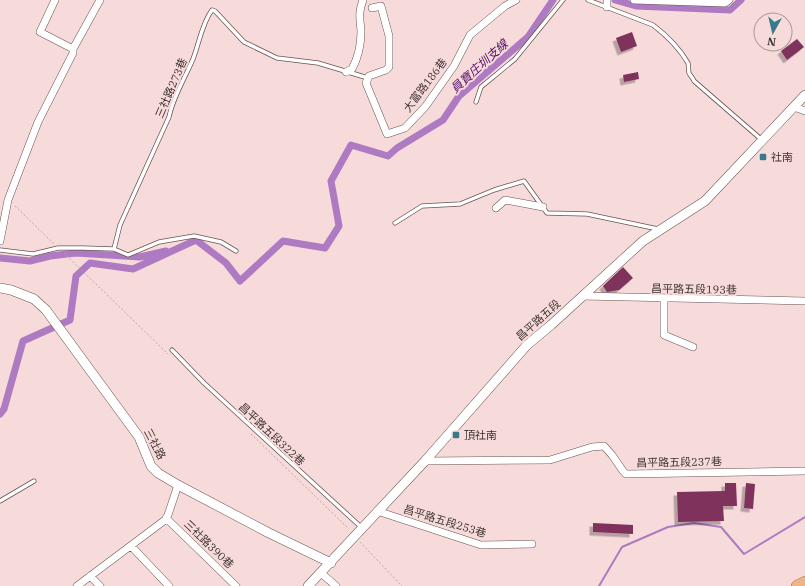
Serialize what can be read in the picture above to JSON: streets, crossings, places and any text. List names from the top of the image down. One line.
{"streets":{"street":["大富路186巷","昌平路五段193巷","昌平路五段","三社路","昌平路五段237巷","昌平路五段253巷","三社路390巷"],"lane":["三社路273巷","昌平路五段322巷"]},"crossings":[["昌平路五段193巷","昌平路五段"],["昌平路五段","昌平路五段322巷"],["昌平路五段","三社路"],["昌平路五段","昌平路五段237巷"],["昌平路五段","昌平路五段253巷"]],"water":["員寶庄圳支線"],"places":{"transit":["社南","頂社南"]},"north":"bottom"}
